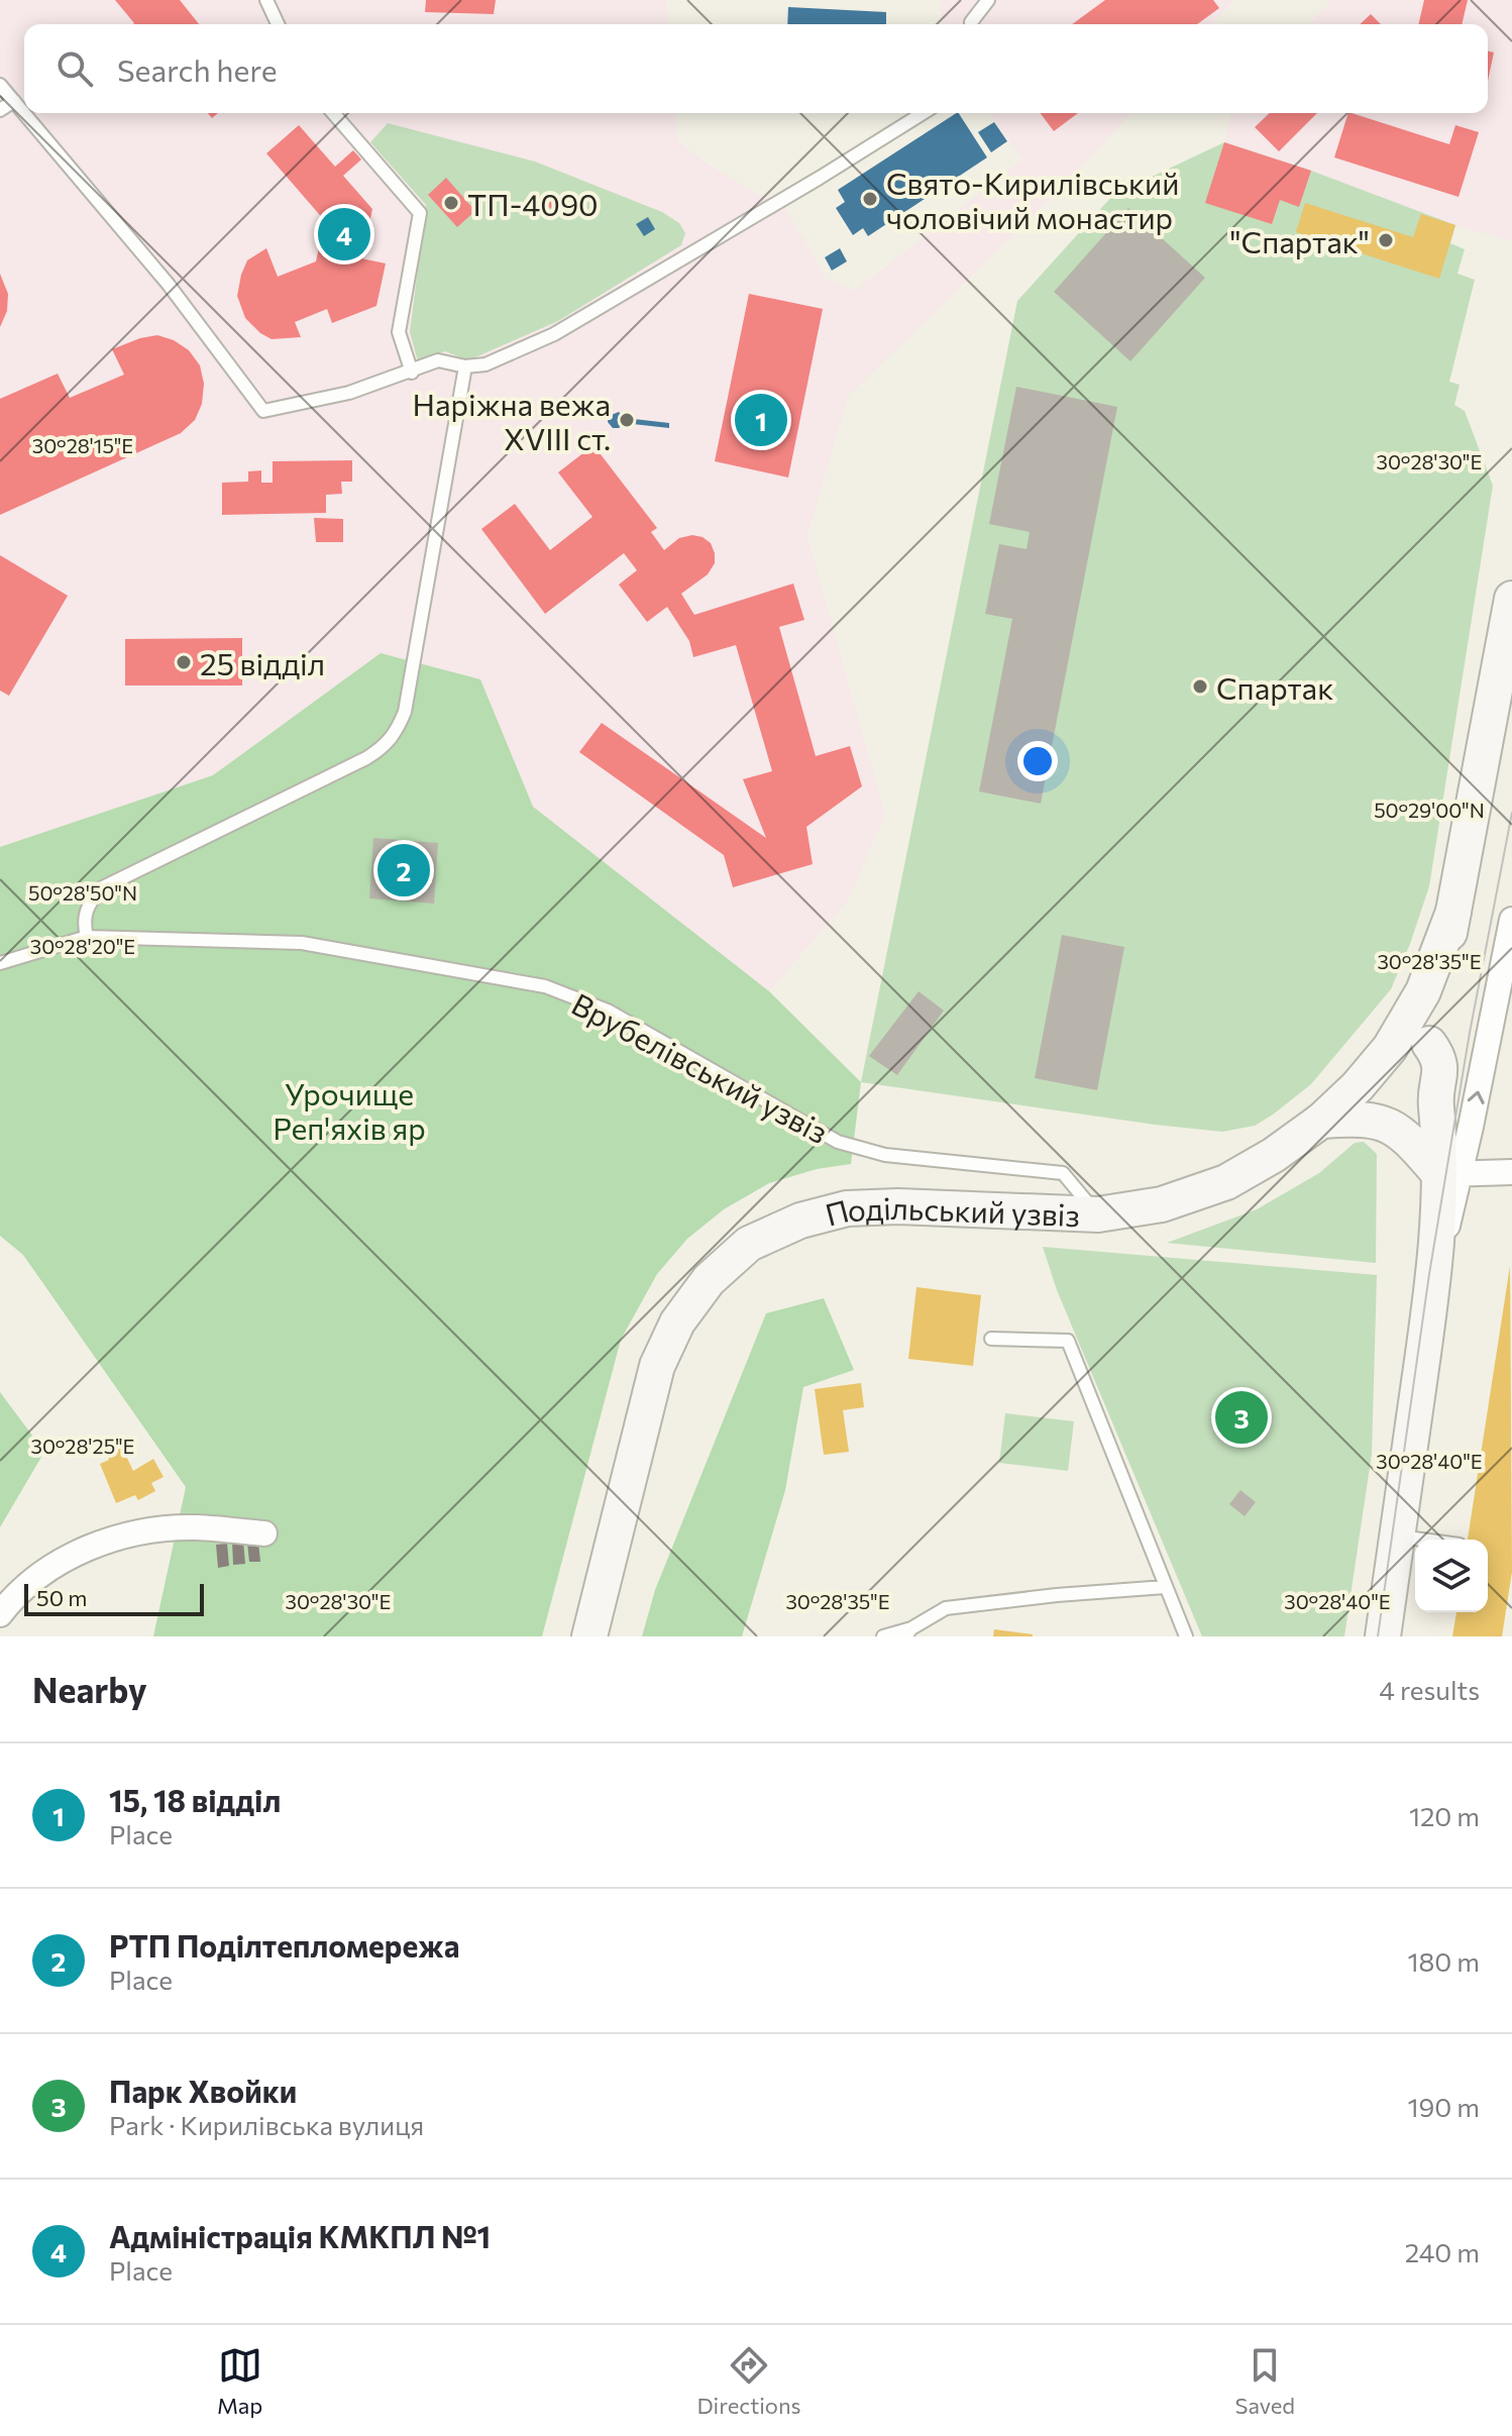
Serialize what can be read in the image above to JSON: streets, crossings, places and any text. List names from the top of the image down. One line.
{"streets":{"street":["Подільський узвіз"],"lane":["Врубелівський узвіз"]},"crossings":[["Врубелівський узвіз","Подільський узвіз"]],"parks":["Урочище Реп'яхів яр"],"places":["Свято-Кирилівський чоловічий монастир","ТП-4090","\"Спартак\"","Наріжна вежа XVIII ст.","25 відділ","Спартак"],"scale_bar":"50 m","page":{"search":"Search here","pins":["4","1","2","3"],"scale":"50 m","heading":["Nearby","4 results"],"list":[{"mark":"1","name":"15, 18 відділ","note":"Place","value":"120 m"},{"mark":"2","name":"РТП Поділтепломережа","note":"Place","value":"180 m"},{"mark":"3","name":"Парк Хвойки","note":"Park · Кирилівська вулиця","value":"190 m"},{"mark":"4","name":"Адміністрація КМКПЛ №1","note":"Place","value":"240 m"}],"nav":["Map","Directions","Saved"]},"coordinates":["30°28'15\"E","30°28'30\"E","50°29'00\"N","50°28'50\"N","30°28'20\"E","30°28'35\"E","30°28'25\"E","30°28'40\"E"]}
